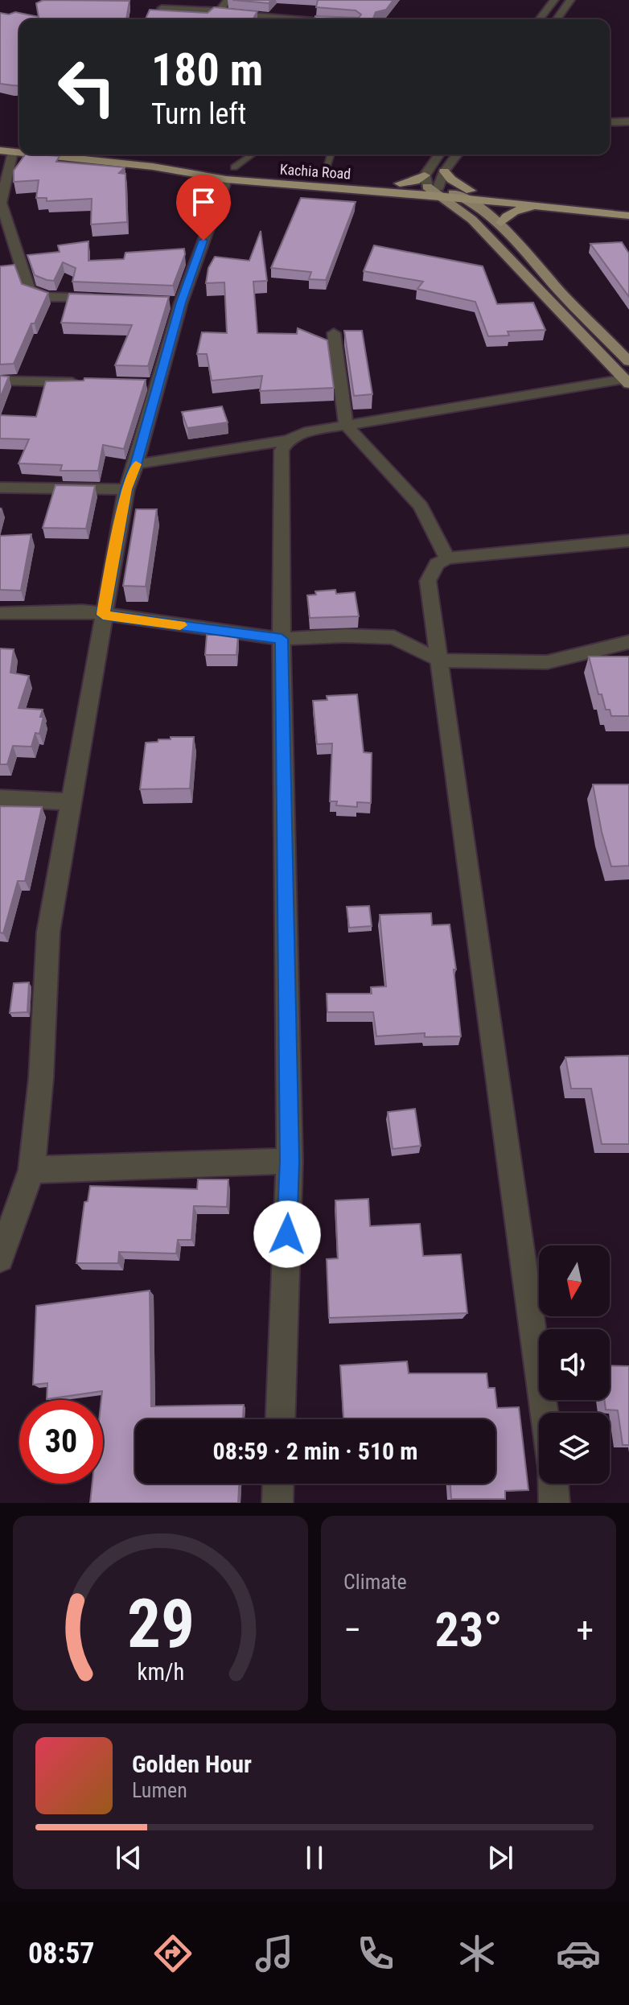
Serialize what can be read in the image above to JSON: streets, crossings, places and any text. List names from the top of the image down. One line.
{"streets":{"highway":["Kachia Road"]},"north":"bottom","page":{"turn":["180 m","Turn left"],"limit":"30","trip":"08:59 · 2 min · 510 m","tile":"Climate","heat":["−","23°","+"],"song":["Golden Hour","Lumen"],"tabs":"08:57","gauge":["29","km/h"]}}
